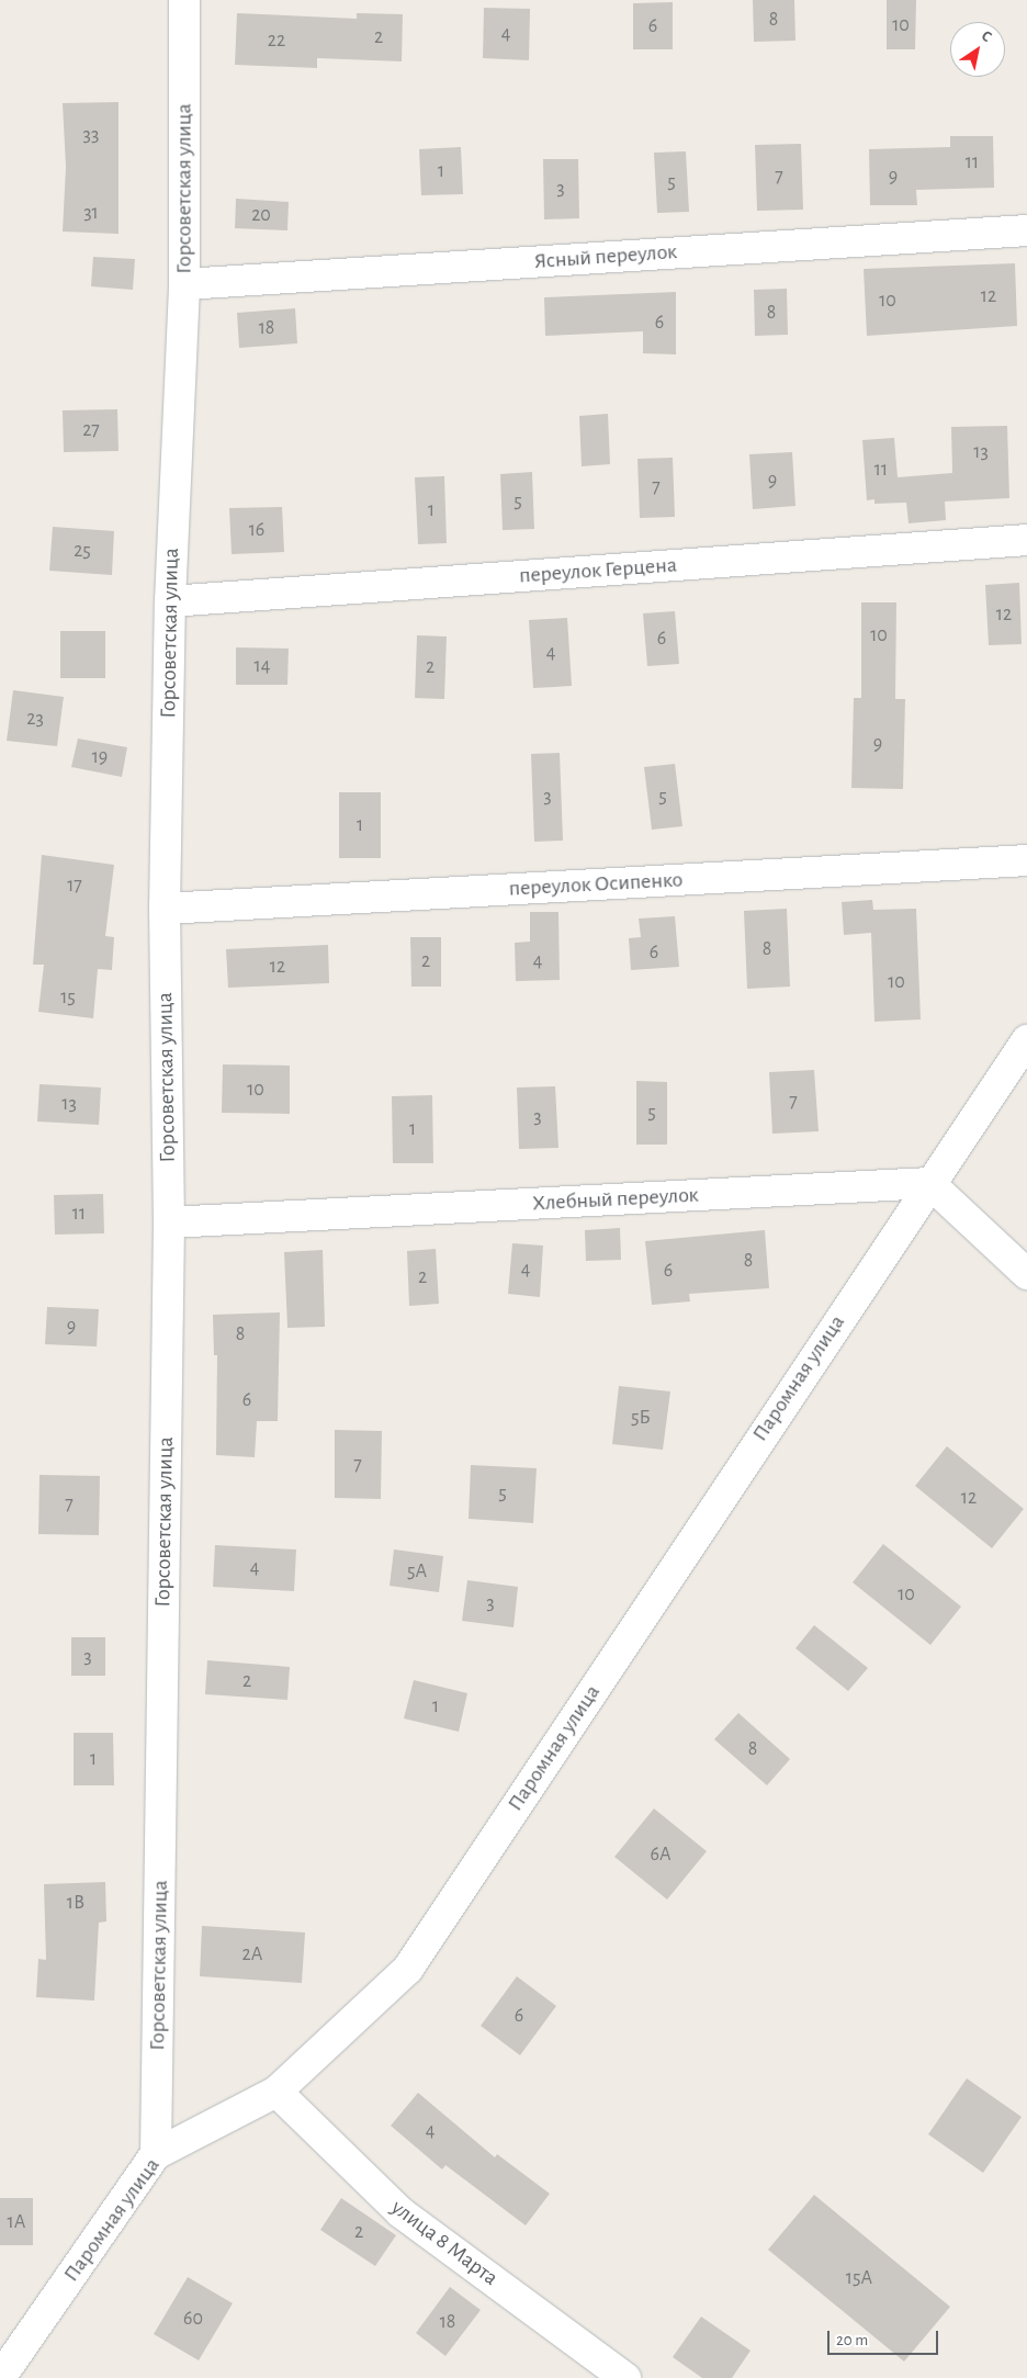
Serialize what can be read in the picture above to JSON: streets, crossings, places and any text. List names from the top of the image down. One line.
{"streets":{"street":["Горсоветская улица","Ясный переулок","переулок Герцена","переулок Осипенко","Хлебный переулок","Паромная улица","улица 8 Марта"]},"crossings":[["Горсоветская улица","Ясный переулок"],["Горсоветская улица","переулок Герцена"],["Горсоветская улица","переулок Осипенко"],["Горсоветская улица","Хлебный переулок"],["Горсоветская улица","Паромная улица"],["Хлебный переулок","Паромная улица"],["Паромная улица","улица 8 Марта"]],"house_numbers":["8","10","6","4","2","22","33","11","1","7","9","5","3","31","20","12","10","8","6","18","27","13","11","9","7","5","1","16","25","12","10","6","4","14","2","23","9","19","3","5","1","17","8","6","2","4","12","10","15","10","7","13","5","3","1","11","8","4","6","2","9","8","6","5Б","7","5","12","7","4","5А","10","3","3","2","1","8","1","6А","1В","2А","6","4","1А","2","15А","60","18"],"scale_bar":"20 m","north":"top right"}
